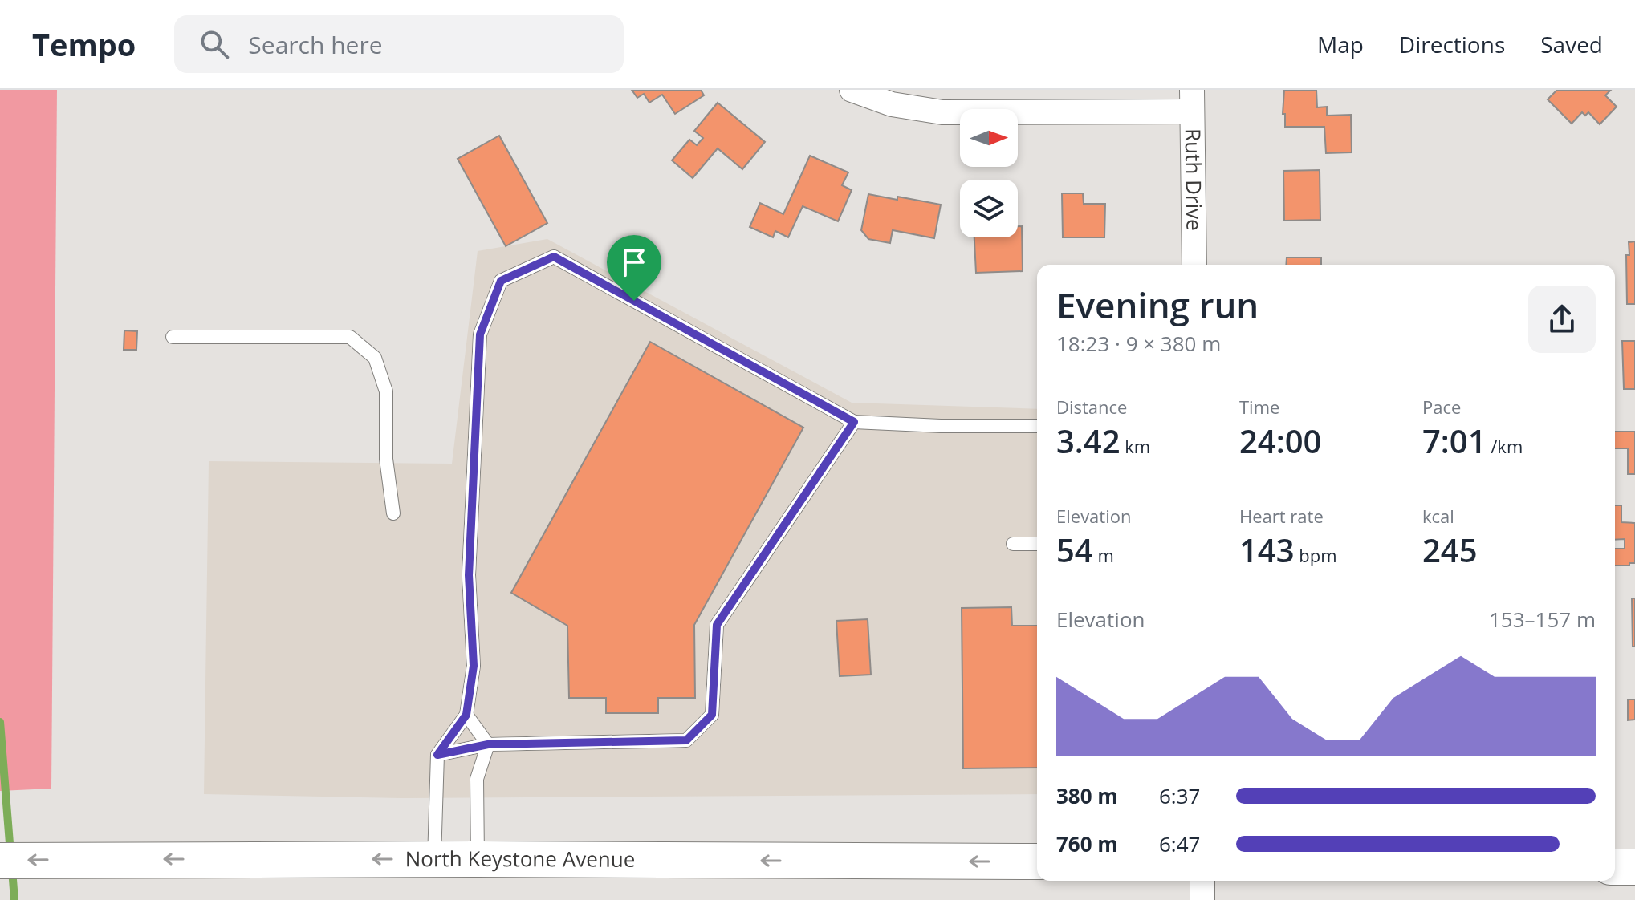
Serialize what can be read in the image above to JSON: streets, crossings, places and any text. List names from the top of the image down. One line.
{"streets":{"main road":["North Keystone Avenue"],"street":["Ruth Drive"]},"one_way":["North Keystone Avenue"],"north":"right","page":{"header":"Tempo","search":"Search here","nav":["Map","Directions","Saved"],"heading":["Evening run","18:23 · 9 × 380 m"],"stats":[["Distance","3.42 km"],["Time","24:00"],["Pace","7:01 /km"],["Elevation","54 m"],["Heart rate","143 bpm"],["kcal","245"]],"chart":["Elevation","153–157 m"],"list":[{"name":"380 m","note":"6:37"},{"name":"760 m","note":"6:47"}]}}
